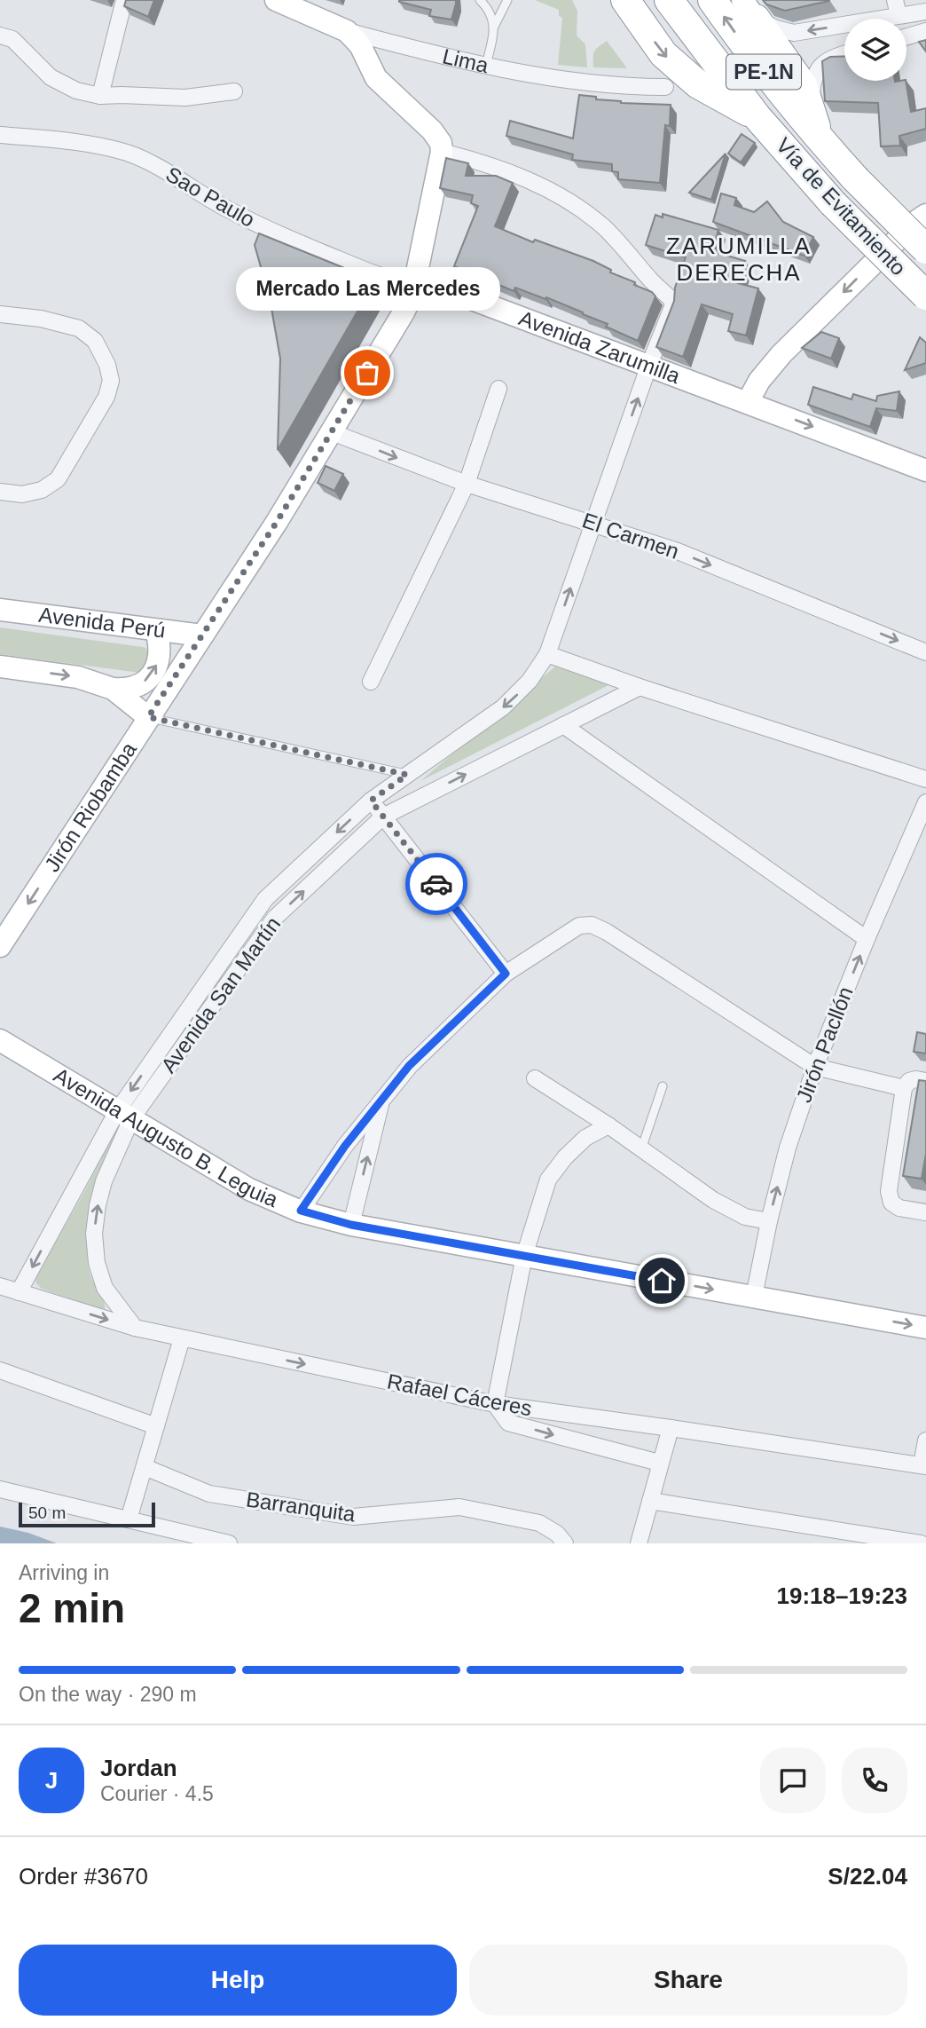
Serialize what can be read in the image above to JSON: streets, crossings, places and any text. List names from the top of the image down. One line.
{"streets":{"highway":["PE-1N","Vía de Evitamiento"],"main road":["Lima","Avenida Zarumilla","Avenida Perú","Jirón Riobamba","Avenida Augusto B. Leguia"],"street":["Sao Paulo","El Carmen","Avenida San Martín","Jirón Pacllón","Rafael Cáceres","Barranquita"]},"crossings":[["PE-1N","Vía de Evitamiento"],["Sao Paulo","Avenida Zarumilla"],["Sao Paulo","Jirón Riobamba"],["Avenida Zarumilla","Jirón Riobamba"],["Avenida Zarumilla","Avenida San Martín"],["El Carmen","Jirón Riobamba"],["El Carmen","Avenida San Martín"],["Avenida Perú","Jirón Riobamba"],["Jirón Riobamba","Avenida San Martín"],["Avenida San Martín","Avenida Augusto B. Leguia"],["Avenida San Martín","Rafael Cáceres"],["Jirón Pacllón","Avenida Augusto B. Leguia"]],"one_way":["Avenida Zarumilla","Jirón Pacllón","Avenida Augusto B. Leguia","Rafael Cáceres"],"districts":["ZARUMILLA DERECHA"],"places":["Mercado Las Mercedes"],"scale_bar":"50 m","page":{"bubble":"Mercado Las Mercedes","scale":"50 m","heading":["2 min","Arriving in","19:18–19:23"],"panel":["Jordan","Courier · 4.5","Order #3670","S/22.04"],"bar":"On the way · 290 m","round":"J","buttons":["Help","Share"]}}
